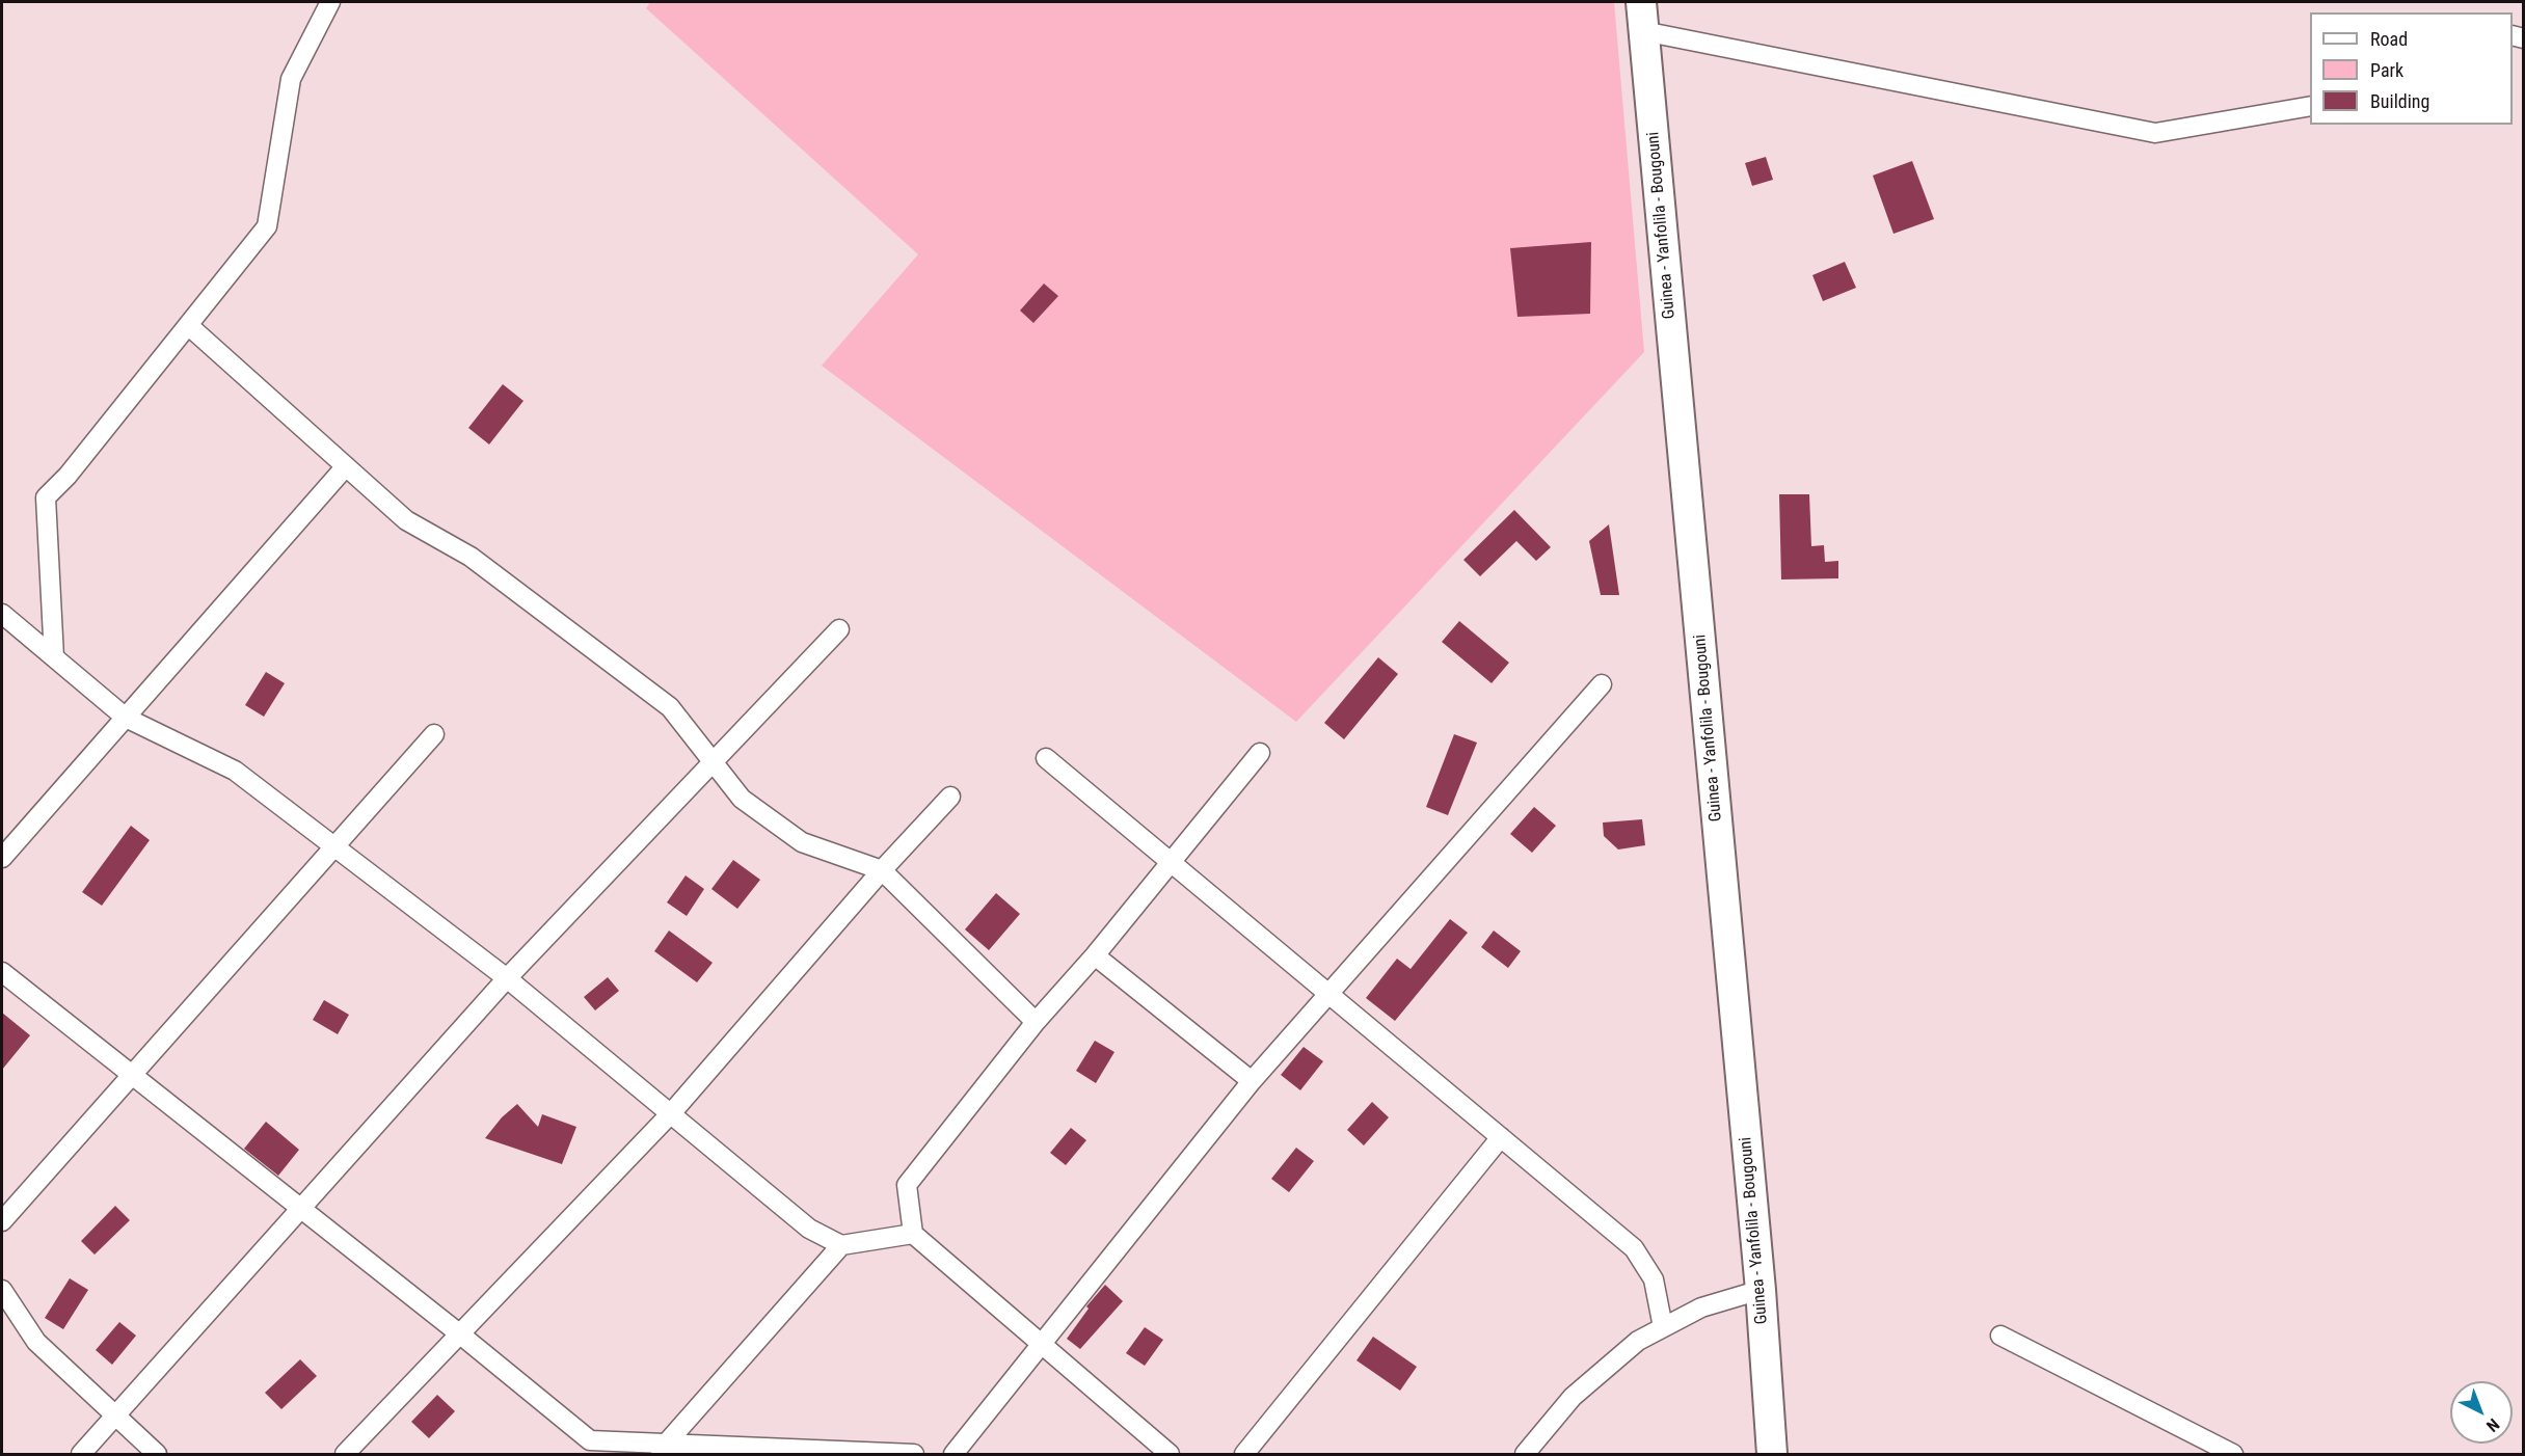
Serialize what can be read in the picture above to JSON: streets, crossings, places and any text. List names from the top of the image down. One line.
{"streets":{"main road":["Guinea - Yanfolila - Bougouni"]},"legend":["Road","Park","Building"],"north":"bottom right"}
